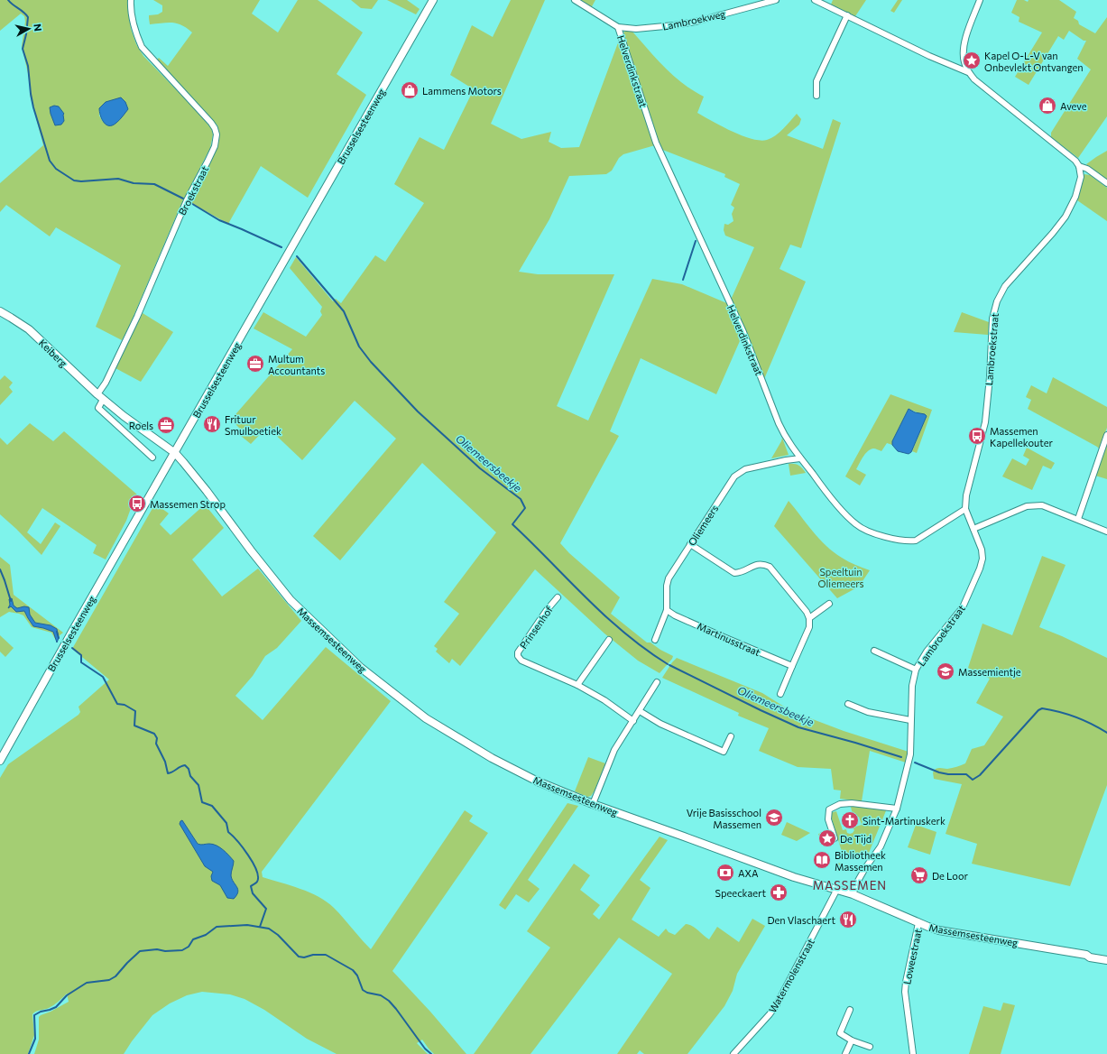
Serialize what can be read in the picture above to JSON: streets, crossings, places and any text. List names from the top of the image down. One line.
{"streets":{"main road":["Brusselsesteenweg","Keiberg","Massemsesteenweg"],"street":["Lambroekweg","Helverdinkstraat","Broekstraat","Lambroekstraat","Oliemeers","Prinsenhof","Martinusstraat","Loweestraat","Watermolenstraat"]},"crossings":[["Lambroekweg","Helverdinkstraat"],["Helverdinkstraat","Lambroekstraat"],["Helverdinkstraat","Oliemeers"],["Brusselsesteenweg","Keiberg"],["Brusselsesteenweg","Massemsesteenweg"],["Broekstraat","Keiberg"],["Lambroekstraat","Massemsesteenweg"],["Keiberg","Massemsesteenweg"],["Oliemeers","Martinusstraat"],["Massemsesteenweg","Loweestraat"],["Massemsesteenweg","Watermolenstraat"]],"districts":["MASSEMEN"],"water":["Oliemeersbeekje"],"parks":["Speeltuin Oliemeers"],"places":{"place":["Kapel O-L-V van Onbevlekt Ontvangen","De Tijd"],"shop":["Lammens Motors","Aveve"],"office":["Multum Accountants","Roels"],"restaurant":["Frituur Smulboetiek","Den Vlaschaert"],"bus stop":["Massemen Kapellekouter","Massemen Strop"],"school or university":["Massemientje","Vrije Basisschool Massemen"],"church":["Sint-Martinuskerk"],"library":["Bibliotheek Massemen"],"bank":["AXA"],"supermarket":["De Loor"],"pharmacy":["Speeckaert"]},"north":"right"}
